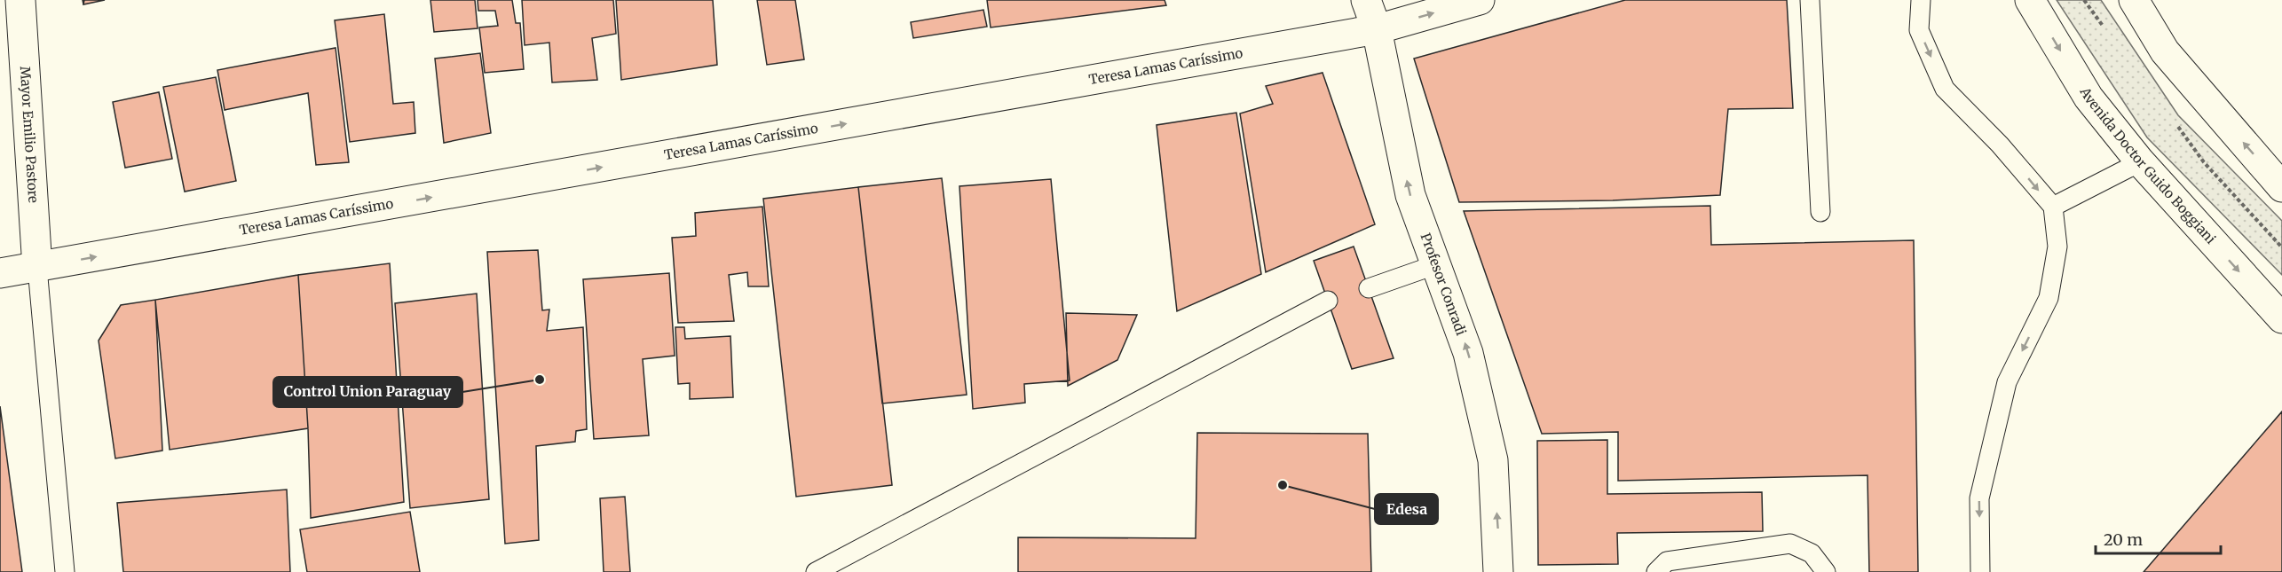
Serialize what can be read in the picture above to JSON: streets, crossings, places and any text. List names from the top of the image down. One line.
{"streets":{"street":["Teresa Lamas Caríssimo","Mayor Emilio Pastore","Avenida Doctor Guido Boggiani","Profesor Conradi"]},"crossings":[["Teresa Lamas Caríssimo","Mayor Emilio Pastore"],["Teresa Lamas Caríssimo","Profesor Conradi"]],"one_way":["Teresa Lamas Caríssimo","Profesor Conradi"],"places":["Control Union Paraguay","Edesa"],"scale_bar":"20 m"}
